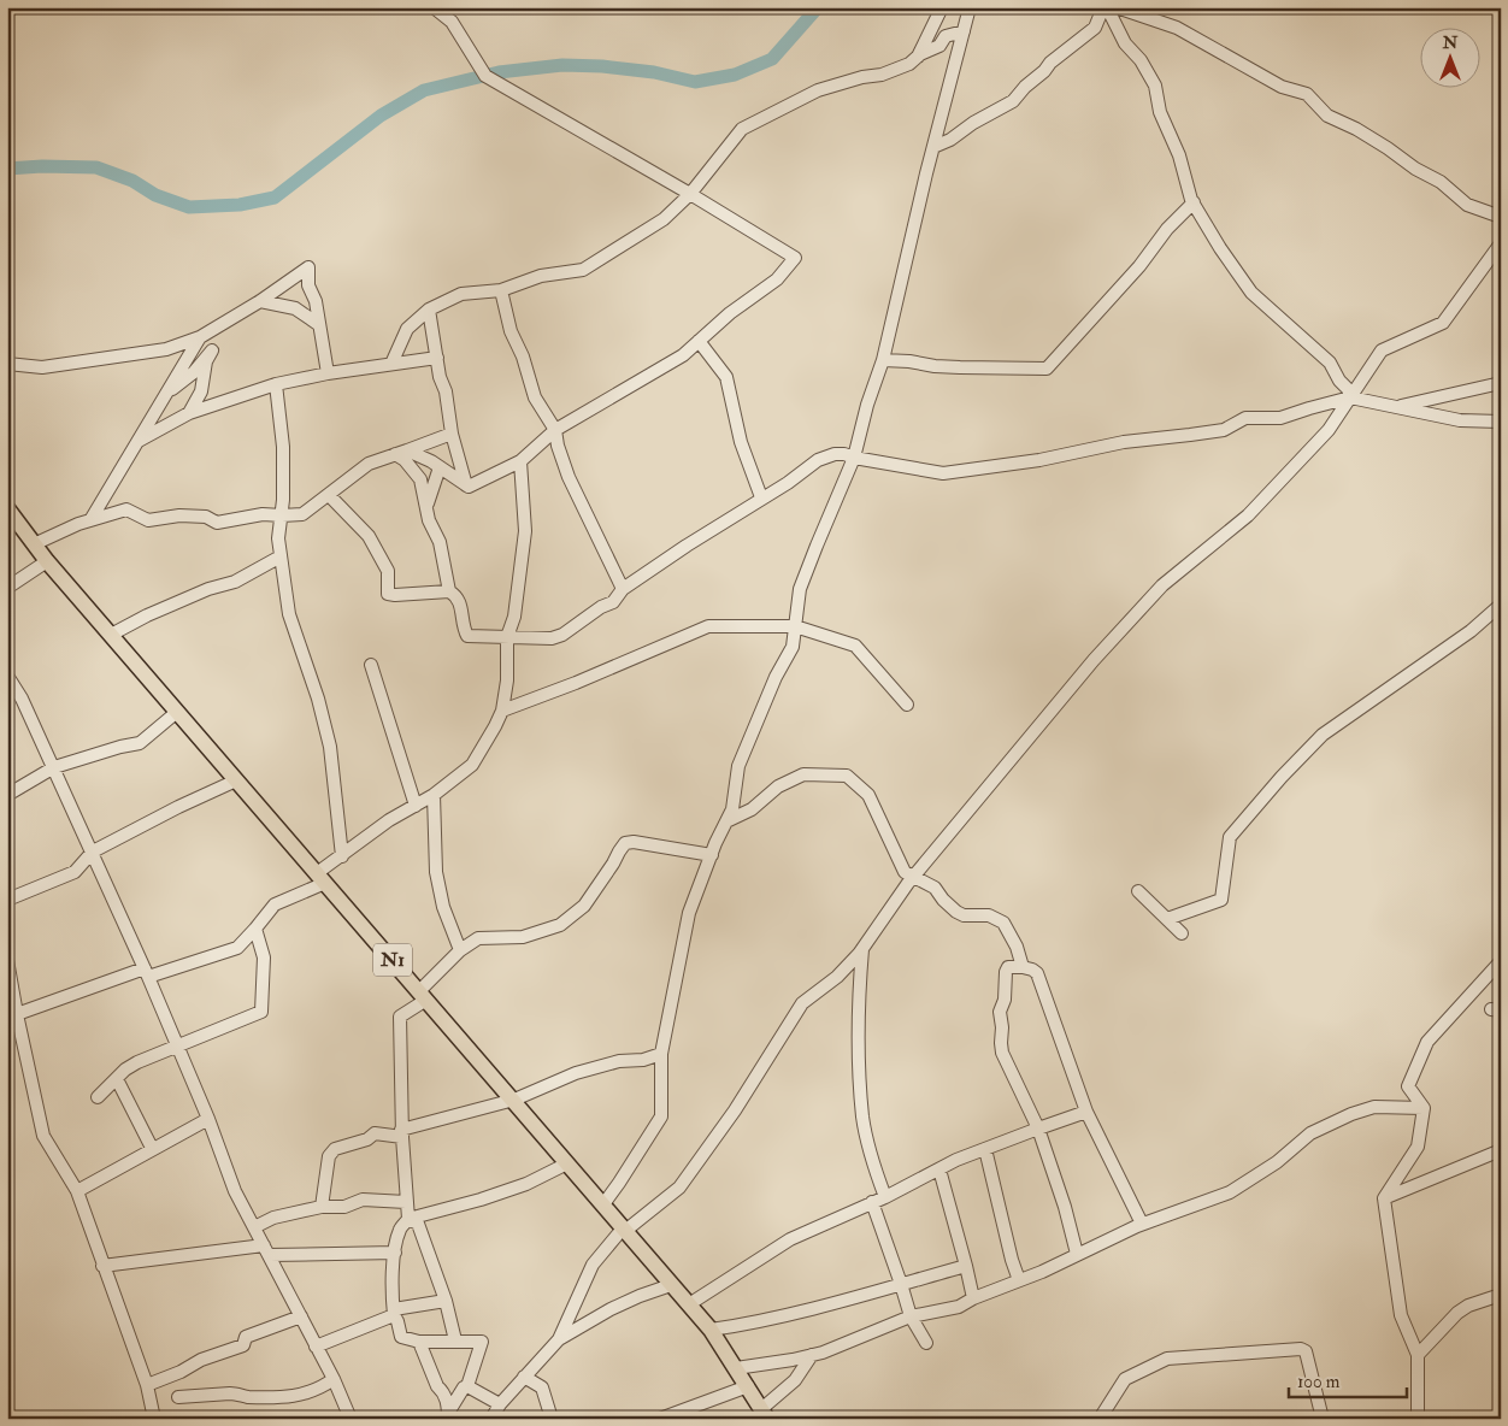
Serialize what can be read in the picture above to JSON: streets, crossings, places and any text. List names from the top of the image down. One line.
{"streets":{"main road":["N1"]},"scale_bar":"100 m","north":"top"}
